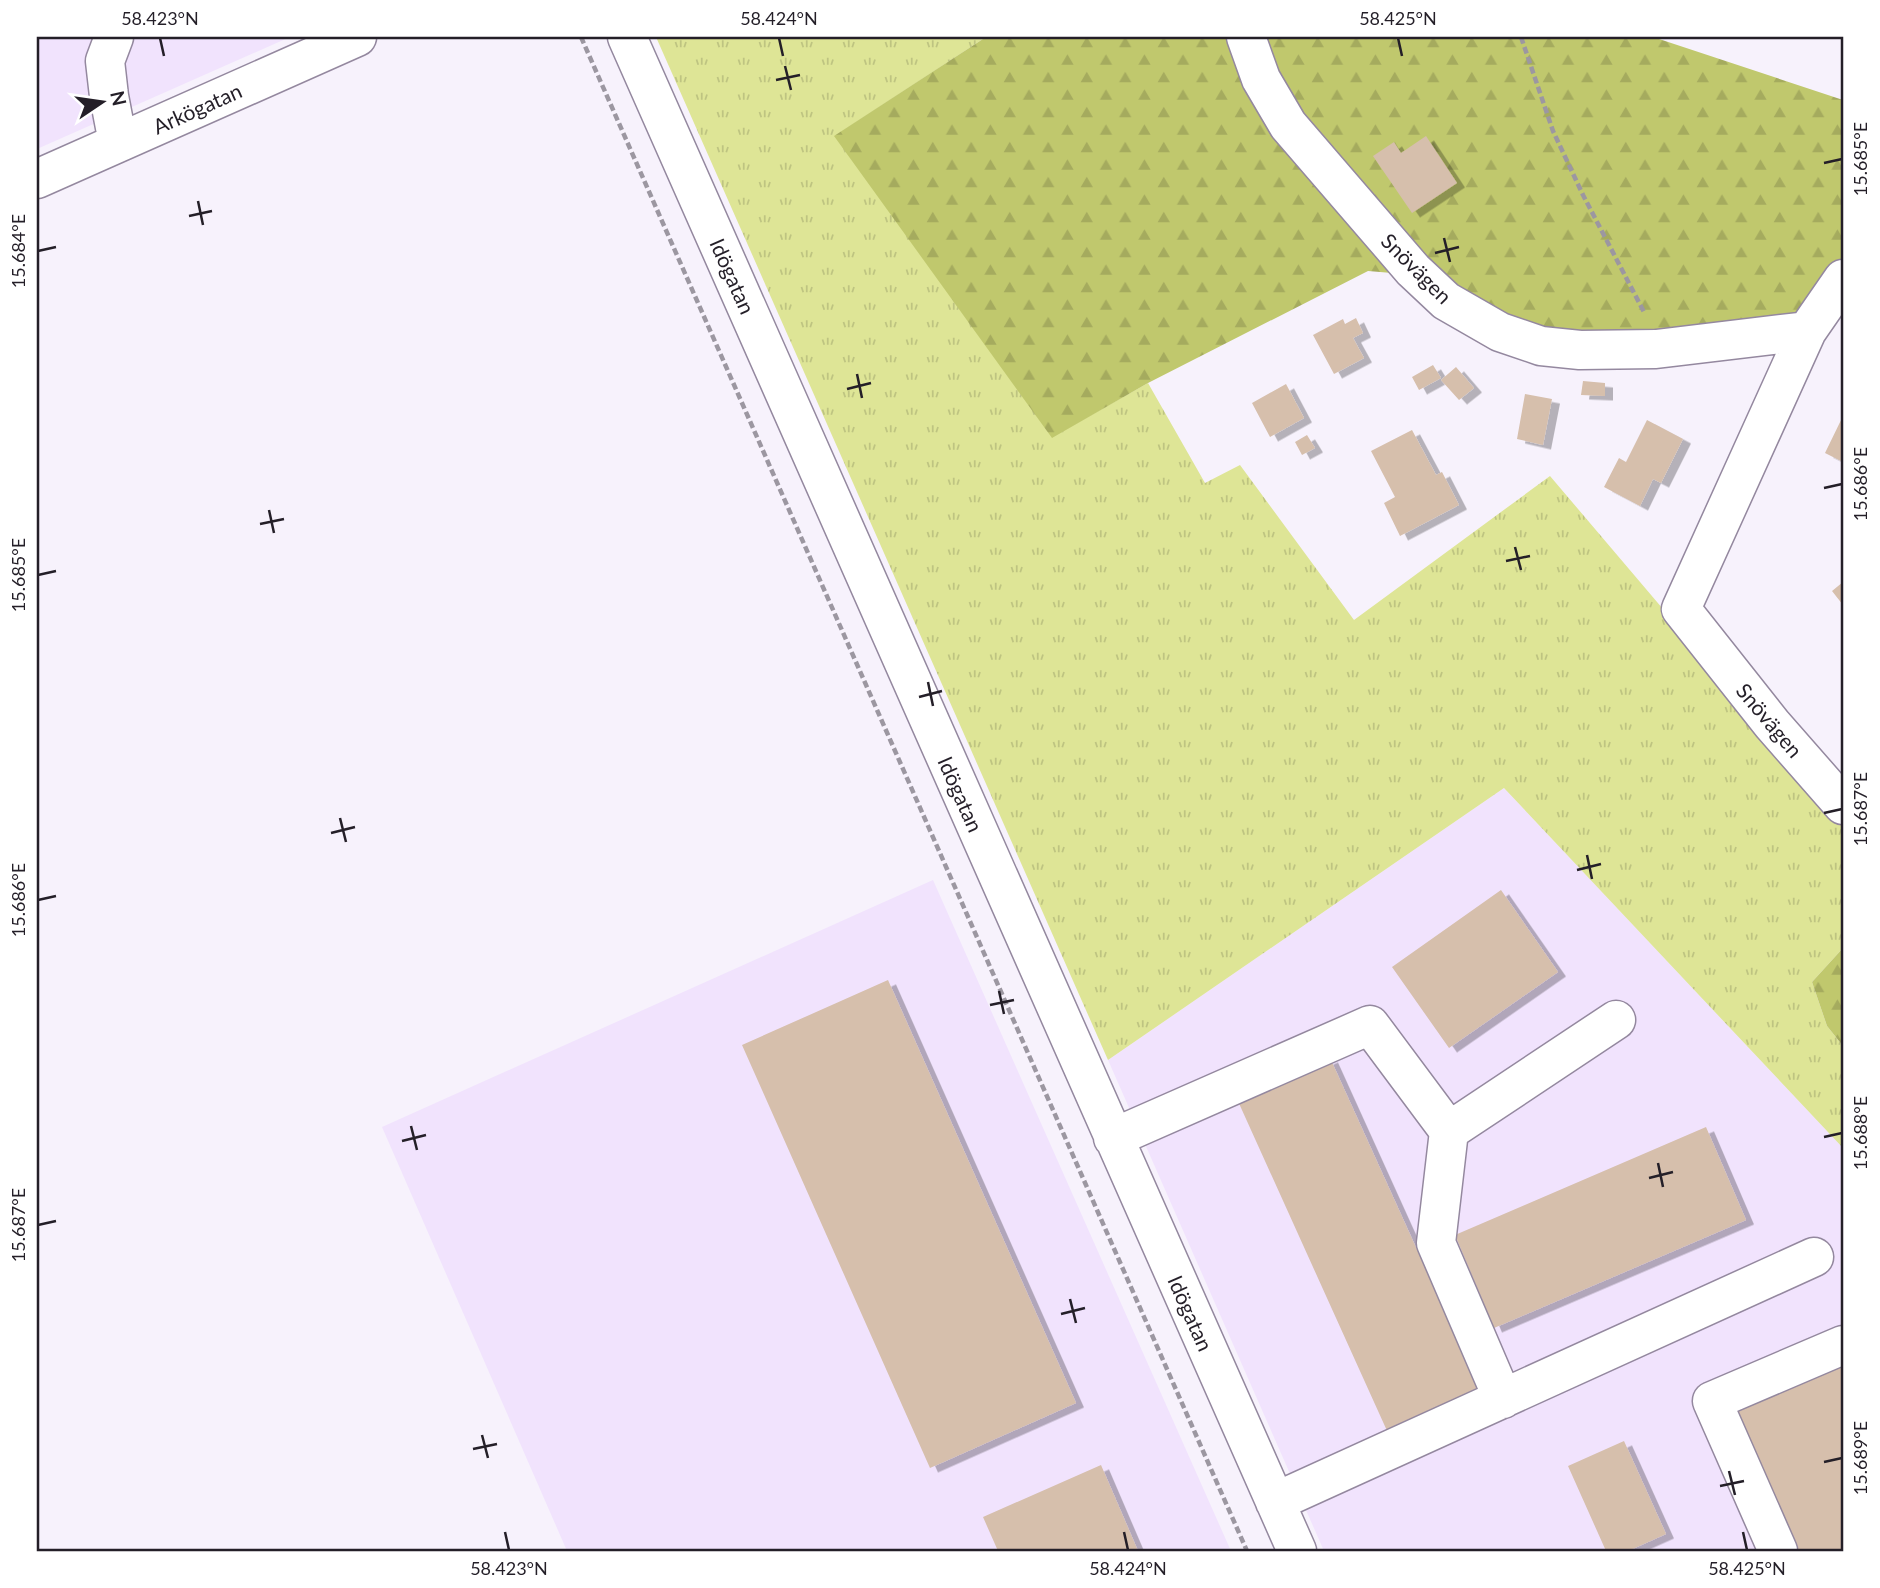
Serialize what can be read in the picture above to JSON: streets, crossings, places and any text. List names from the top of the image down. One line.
{"streets":{"street":["Arkögatan","Snövägen","Idögatan"]},"north":"right","coordinates":["58.423°N","58.424°N","58.425°N","15.685°E","15.684°E","15.686°E","15.687°E","15.688°E","15.689°E"]}
